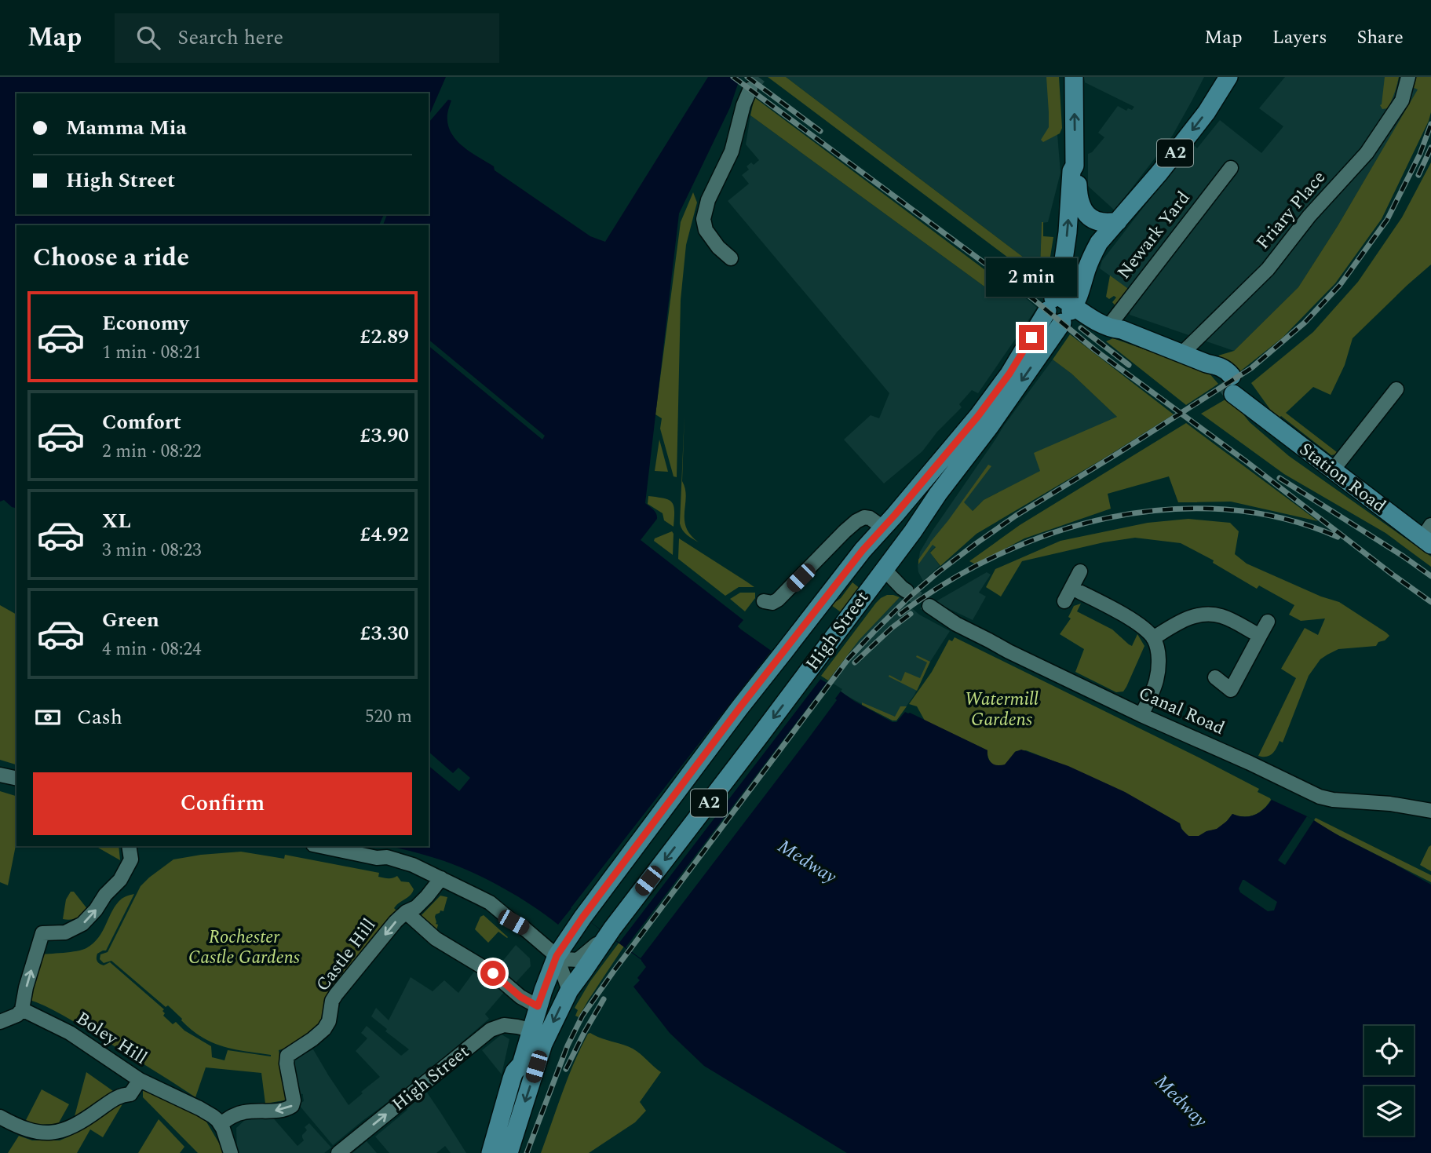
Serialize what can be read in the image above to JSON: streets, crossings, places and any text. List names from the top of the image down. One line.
{"streets":{"main road":["A2","Station Road","High Street"],"street":["Friary Place","Newark Yard","Canal Road","Castle Hill","Boley Hill"]},"crossings":[["A2","Station Road"],["A2","High Street"],["Friary Place","Station Road"],["Newark Yard","Station Road"],["Station Road","High Street"],["Castle Hill","Boley Hill"]],"one_way":["Castle Hill"],"water":["Medway"],"parks":["Watermill Gardens","Rochester Castle Gardens"],"page":{"header":"Map","search":"Search here","nav":["Map","Layers","Share"],"banner":["Mamma Mia","High Street"],"heading":"Choose a ride","bubble":"2 min","list":[{"name":"Economy","note":"1 min · 08:21","value":"£2.89"},{"name":"Comfort","note":"2 min · 08:22","value":"£3.90"},{"name":"XL","note":"3 min · 08:23","value":"£4.92"},{"name":"Green","note":"4 min · 08:24","value":"£3.30"}],"pay":["Cash","520 m"],"buttons":"Confirm"}}
